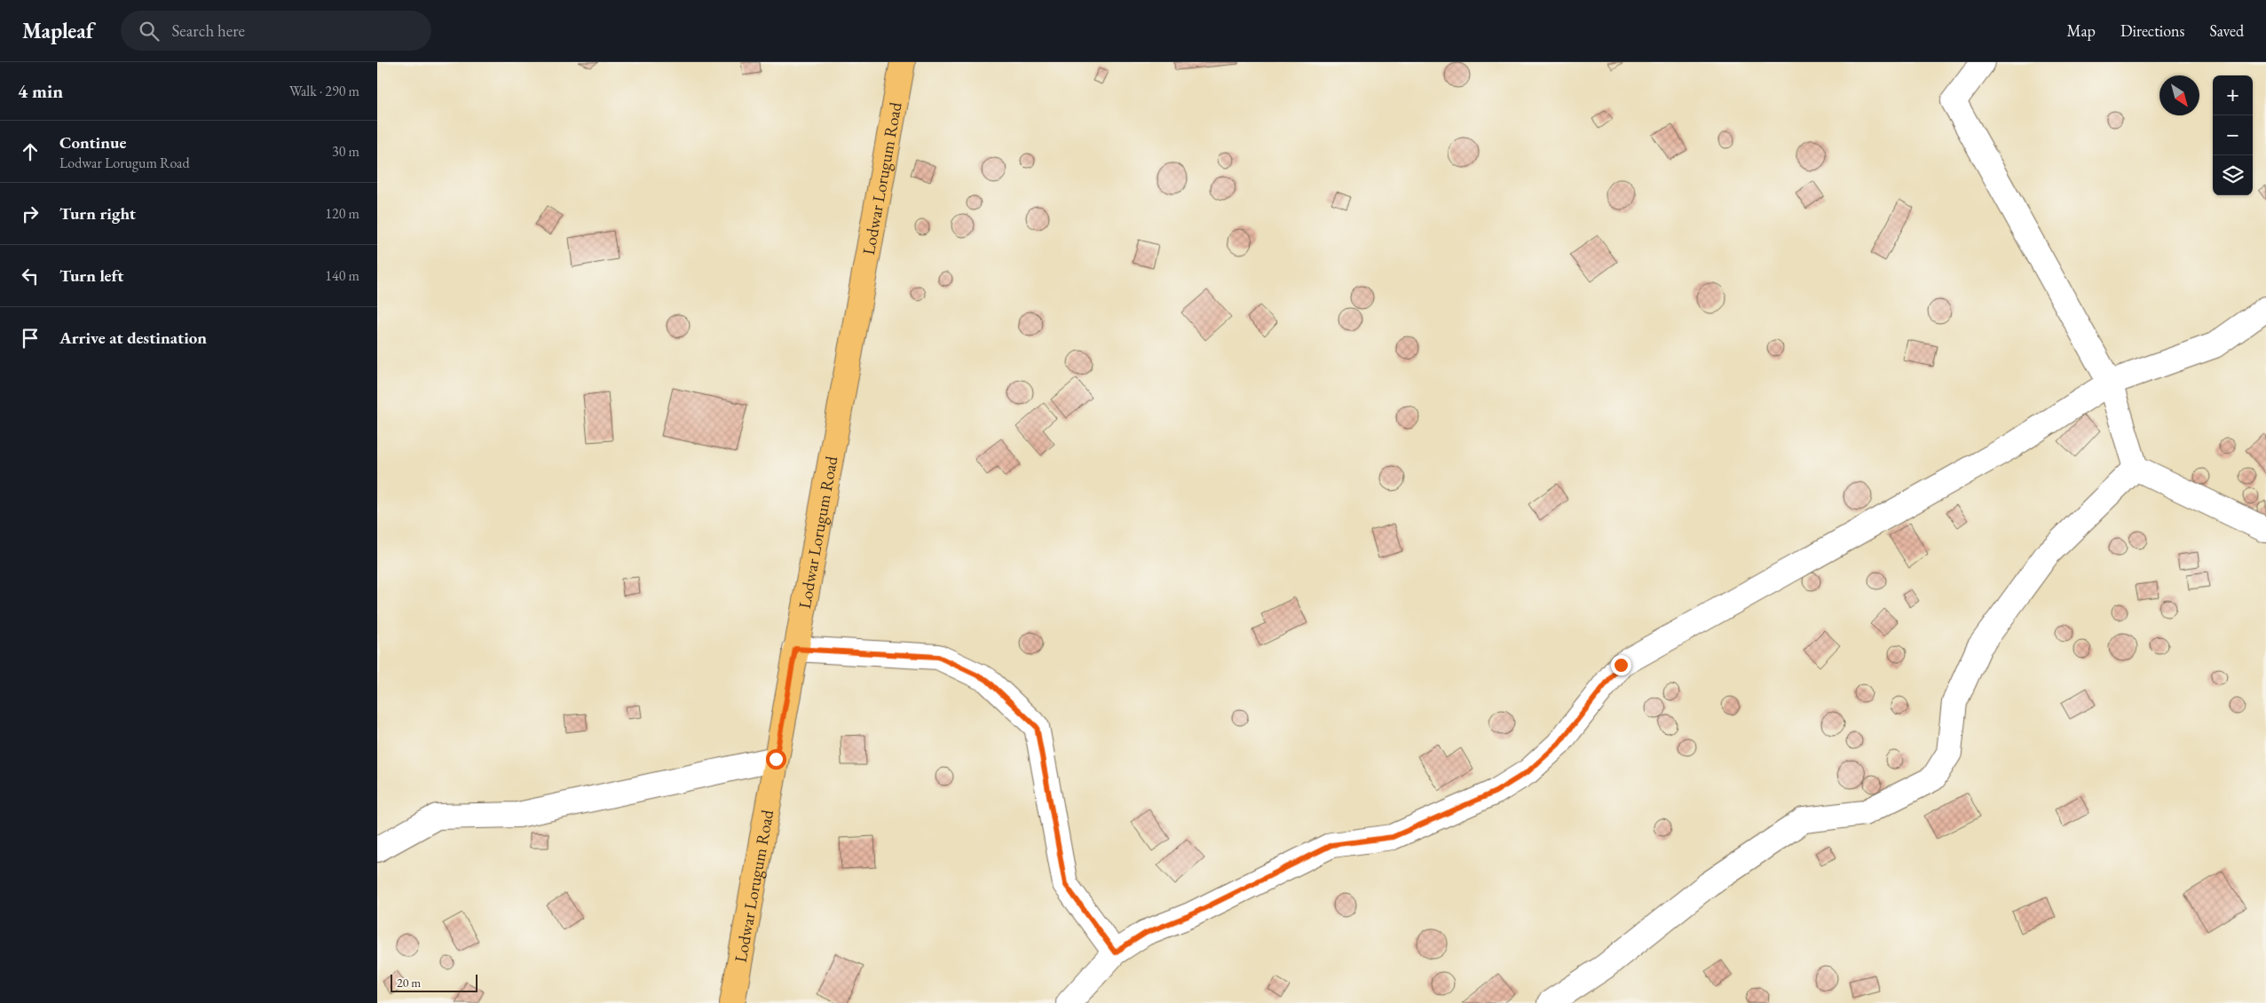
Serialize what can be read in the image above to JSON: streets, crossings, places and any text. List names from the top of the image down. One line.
{"streets":{"main road":["Lodwar Lorugum Road"]},"scale_bar":"20 m","north":"bottom right","page":{"header":"Mapleaf","search":"Search here","nav":["Map","Directions","Saved"],"heading":["4 min","Walk · 290 m"],"map_buttons":["+","−"],"list":[["Continue","Lodwar Lorugum Road","30 m"],["Turn right","120 m"],["Turn left","140 m"],"Arrive at destination"],"scale":"20 m"}}
